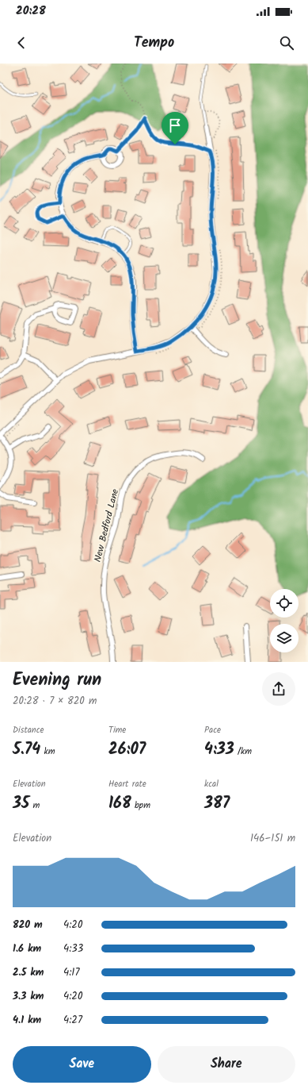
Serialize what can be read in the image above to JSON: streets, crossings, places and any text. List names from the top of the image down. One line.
{"streets":{"street":["New Bedford Lane"]},"page":{"status":"20:28","header":"Tempo","heading":["Evening run","20:28 · 7 × 820 m"],"stats":[["Distance","5.74 km"],["Time","26:07"],["Pace","4:33 /km"],["Elevation","35 m"],["Heart rate","168 bpm"],["kcal","387"]],"chart":["Elevation","146–151 m"],"list":[{"name":"820 m","note":"4:20"},{"name":"1.6 km","note":"4:33"},{"name":"2.5 km","note":"4:17"},{"name":"3.3 km","note":"4:20"},{"name":"4.1 km","note":"4:27"}],"buttons":["Save","Share"]}}
